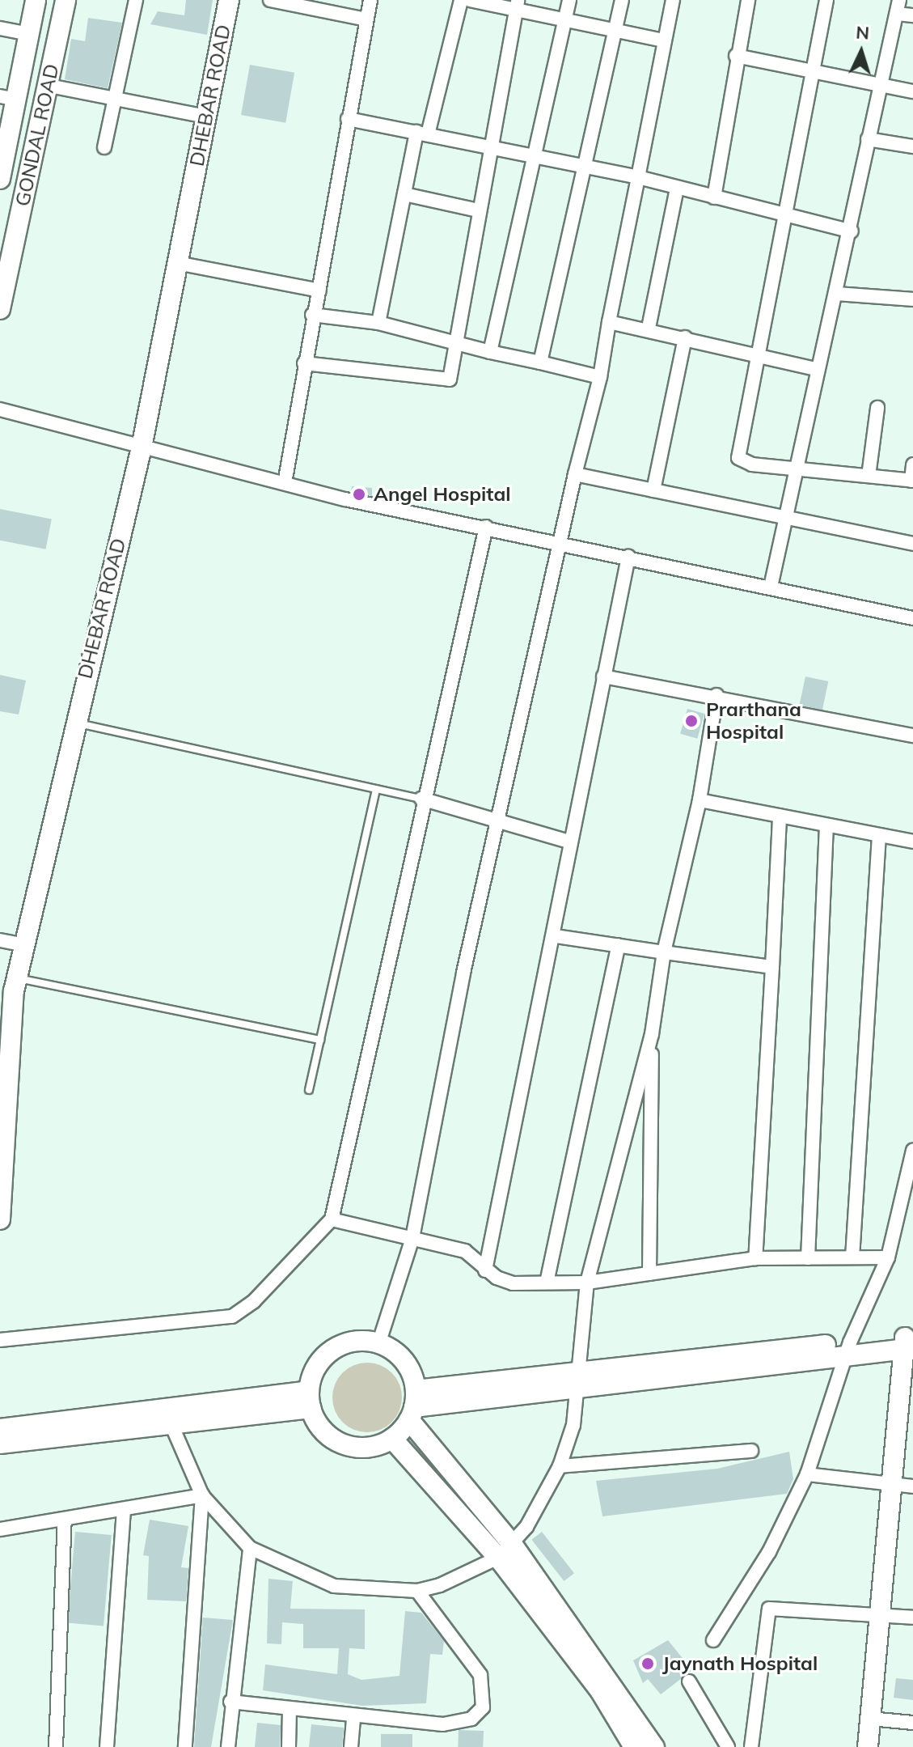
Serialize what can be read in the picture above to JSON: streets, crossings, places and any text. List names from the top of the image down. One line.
{"streets":{"street":["DHEBAR ROAD","GONDAL ROAD"]},"places":["Angel Hospital","Prarthana Hospital","Jaynath Hospital"],"north":"top"}
